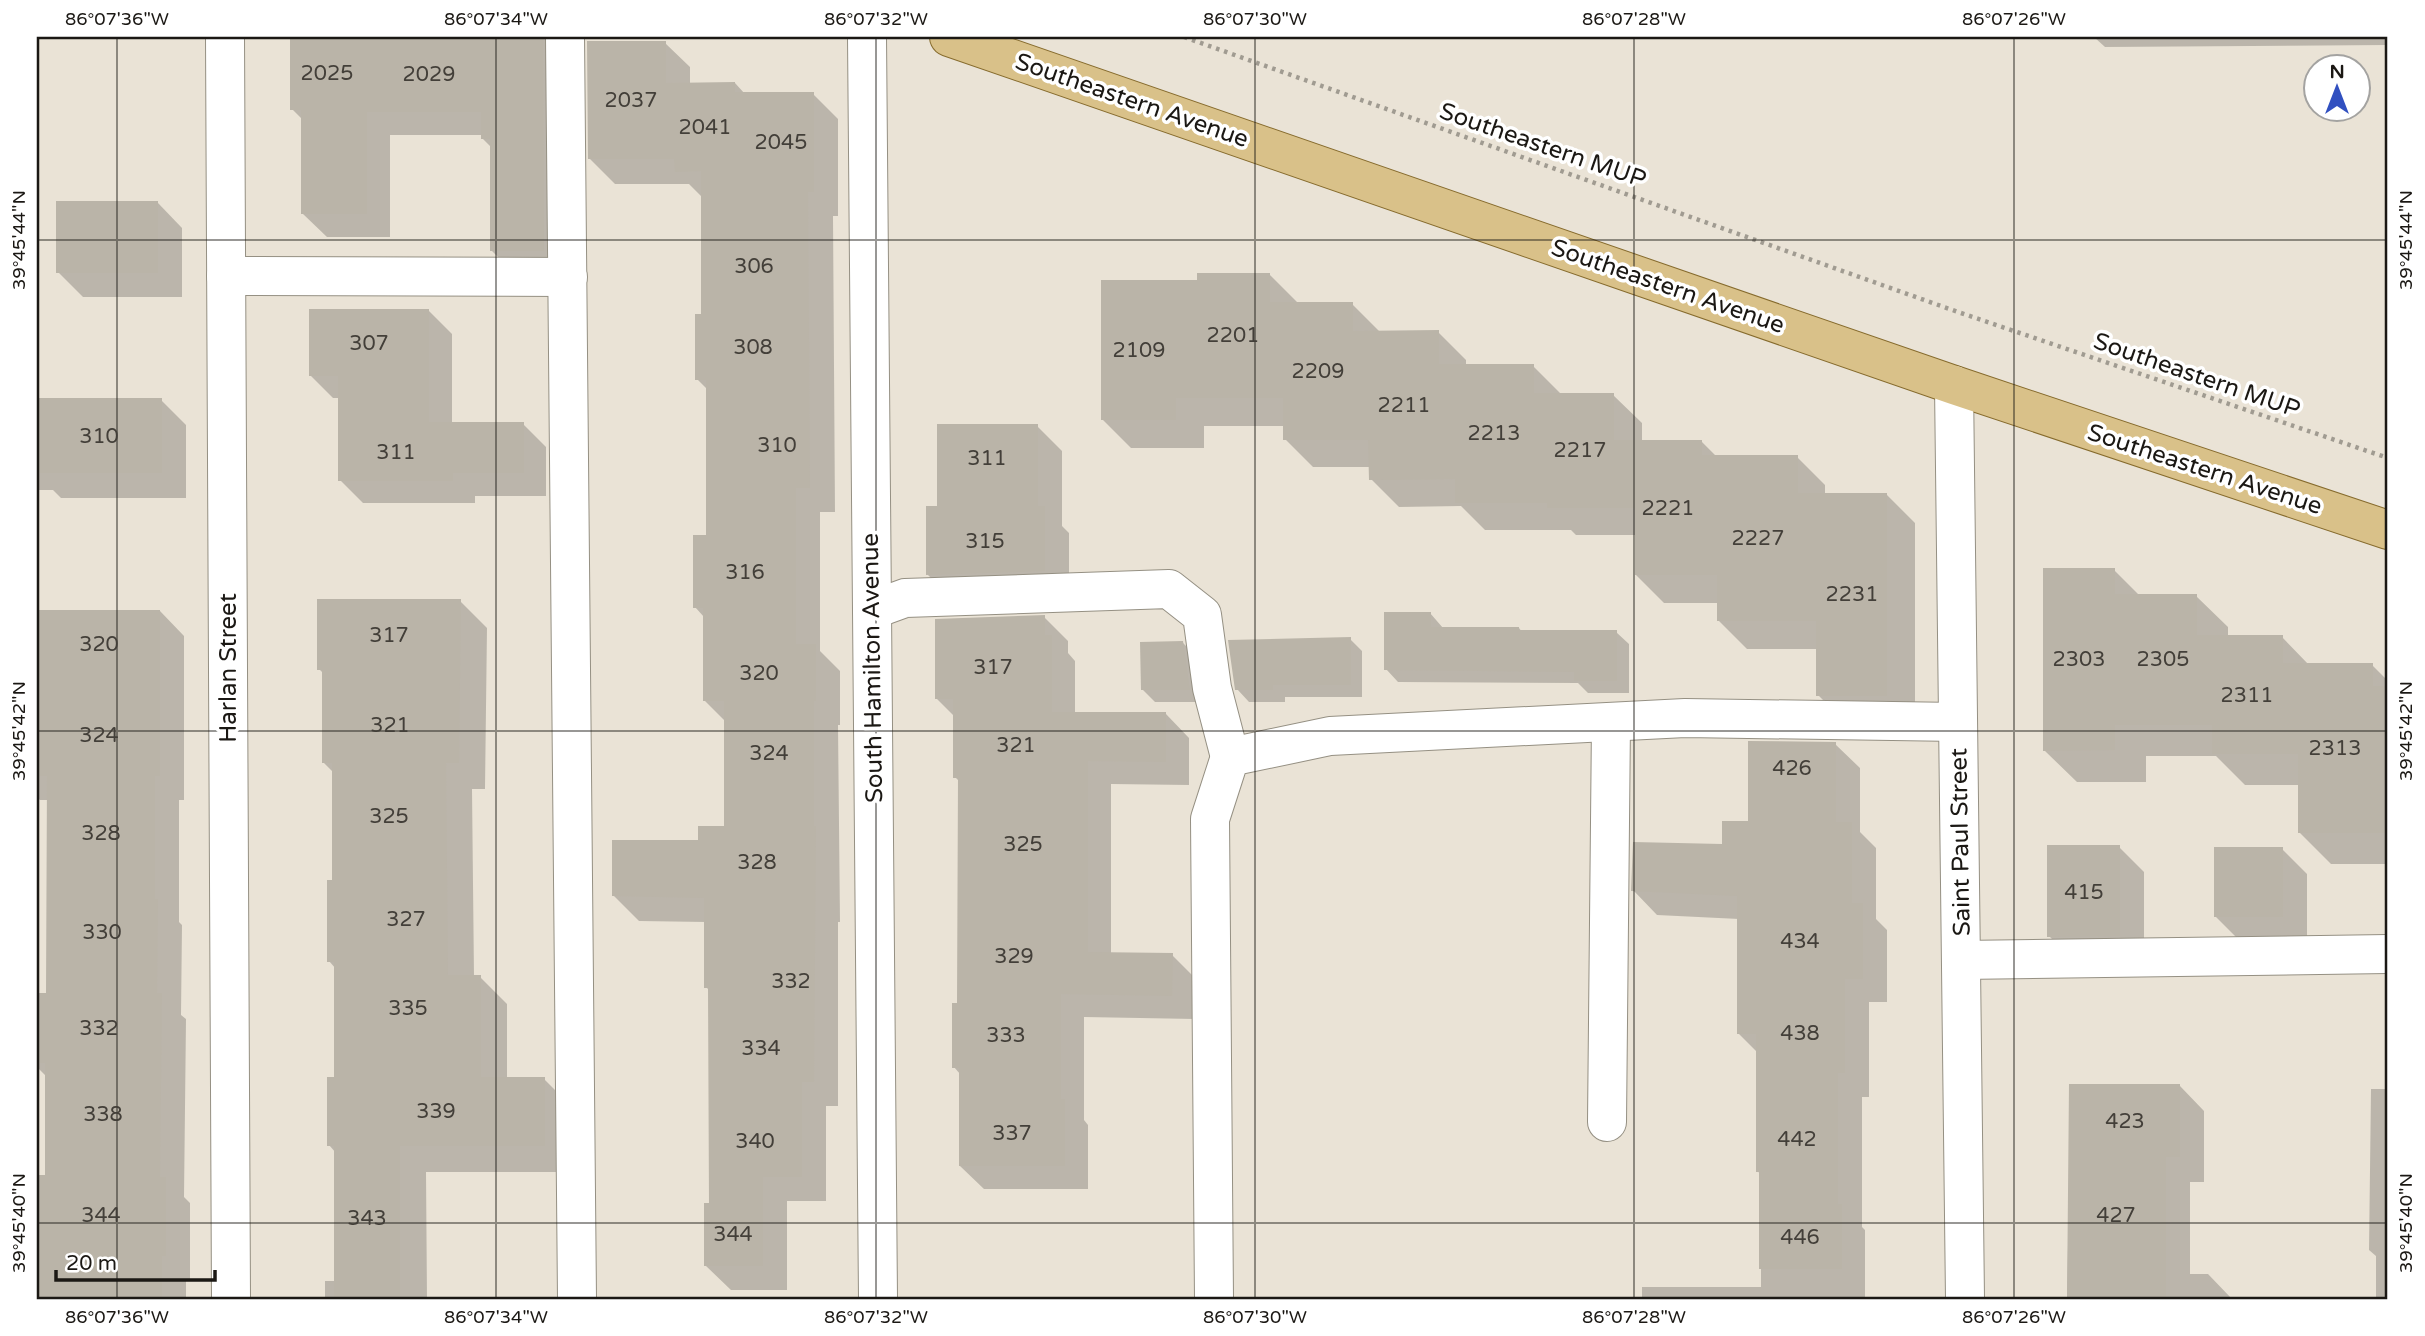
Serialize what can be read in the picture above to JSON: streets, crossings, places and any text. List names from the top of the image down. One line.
{"streets":{"main road":["Southeastern Avenue"],"street":["Harlan Street","South Hamilton Avenue","Saint Paul Street"],"path":["Southeastern MUP"]},"crossings":[["Southeastern Avenue","Saint Paul Street"]],"house_numbers":["2025","2029","2037","2041","2045","306","2201","307","308","2109","2209","2211","2213","310","310","2217","311","311","2221","2227","315","316","2231","317","320","2303","2305","317","320","2311","321","324","321","2313","324","426","325","328","325","328","415","327","330","434","329","332","335","332","438","333","334","339","338","423","337","442","340","344","427","343","344","446"],"scale_bar":"20 m","north":"top","coordinates":["86°07'36\"W","86°07'34\"W","86°07'32\"W","86°07'30\"W","86°07'28\"W","86°07'26\"W","39°45'44\"N","39°45'42\"N","39°45'40\"N"]}
